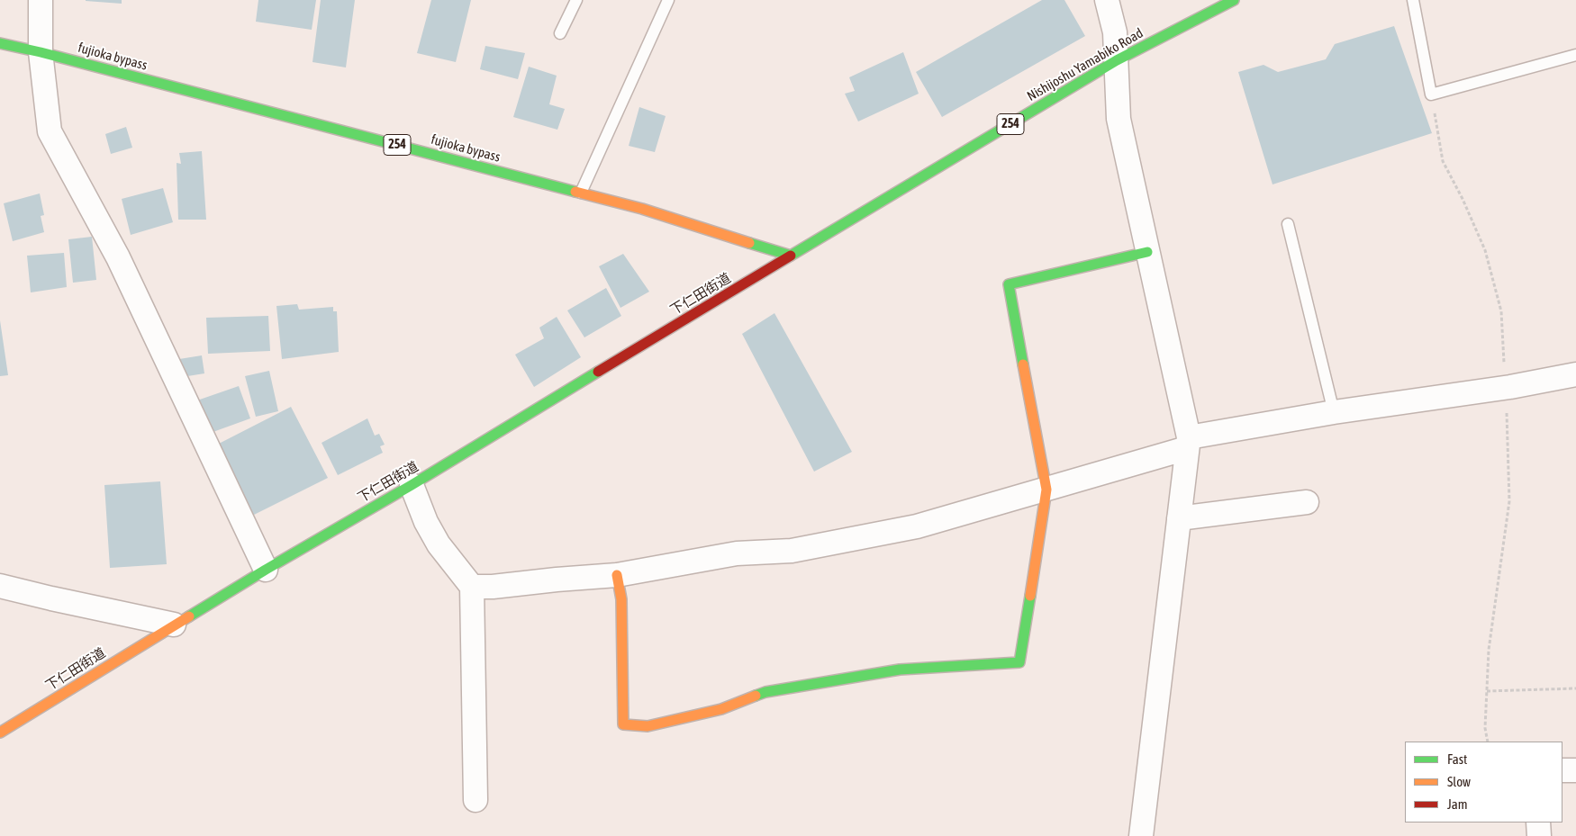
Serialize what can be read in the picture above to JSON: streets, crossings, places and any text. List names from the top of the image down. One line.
{"streets":{"main road":["fujioka bypass","Nishijoshu Yamabiko Road","254","下仁田街道"]},"crossings":[["fujioka bypass","Nishijoshu Yamabiko Road"],["fujioka bypass","下仁田街道"],["Nishijoshu Yamabiko Road","下仁田街道"]],"legend":["Fast","Slow","Jam"]}
